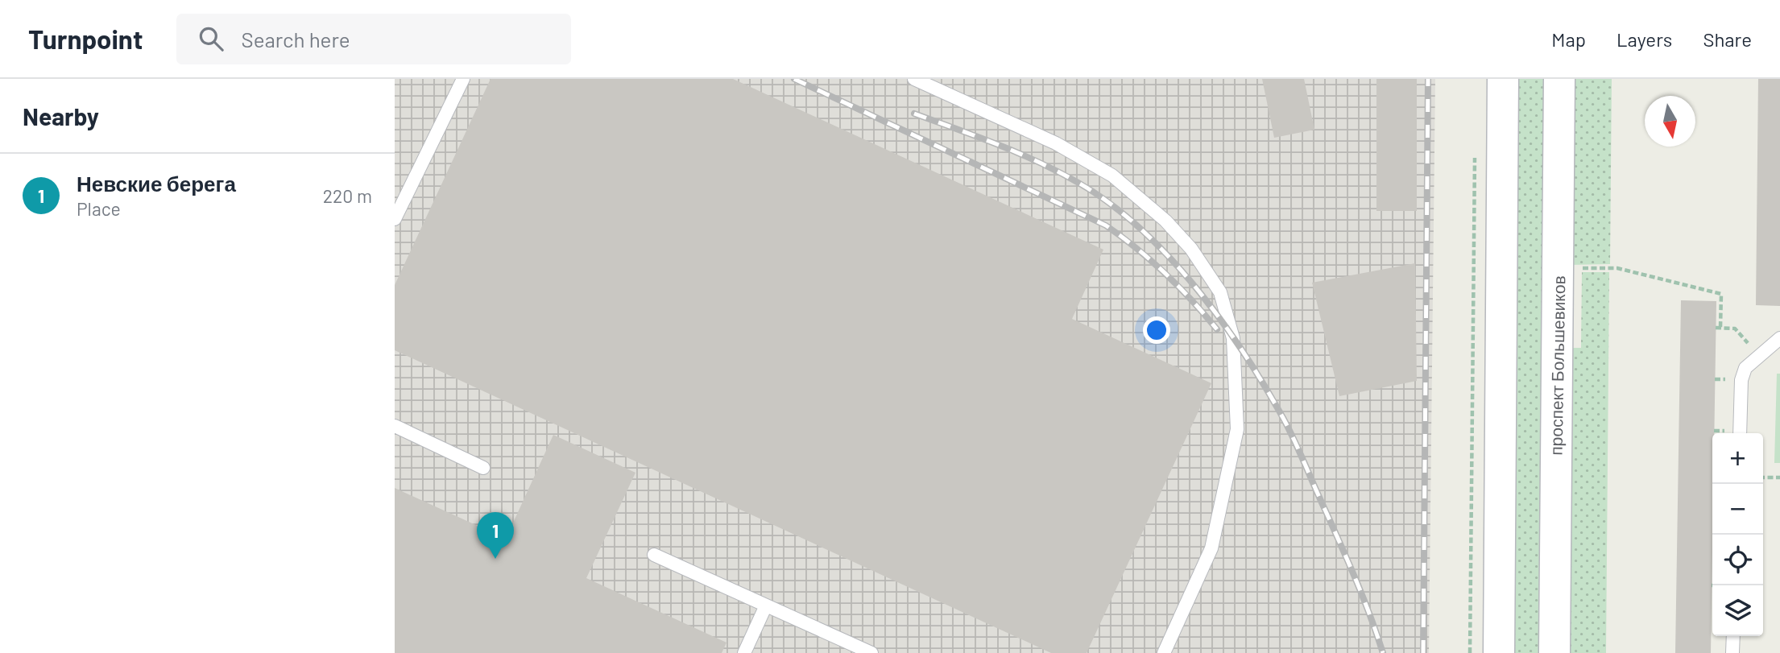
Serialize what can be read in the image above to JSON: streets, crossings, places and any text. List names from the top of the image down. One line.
{"streets":{"main road":["проспект Большевиков"]},"north":"bottom","page":{"header":"Turnpoint","search":"Search here","nav":["Map","Layers","Share"],"heading":"Nearby","list":[{"mark":"1","name":"Невские берега","note":"Place","value":"220 m"}],"map_buttons":["+","−"],"pins":"1"}}
